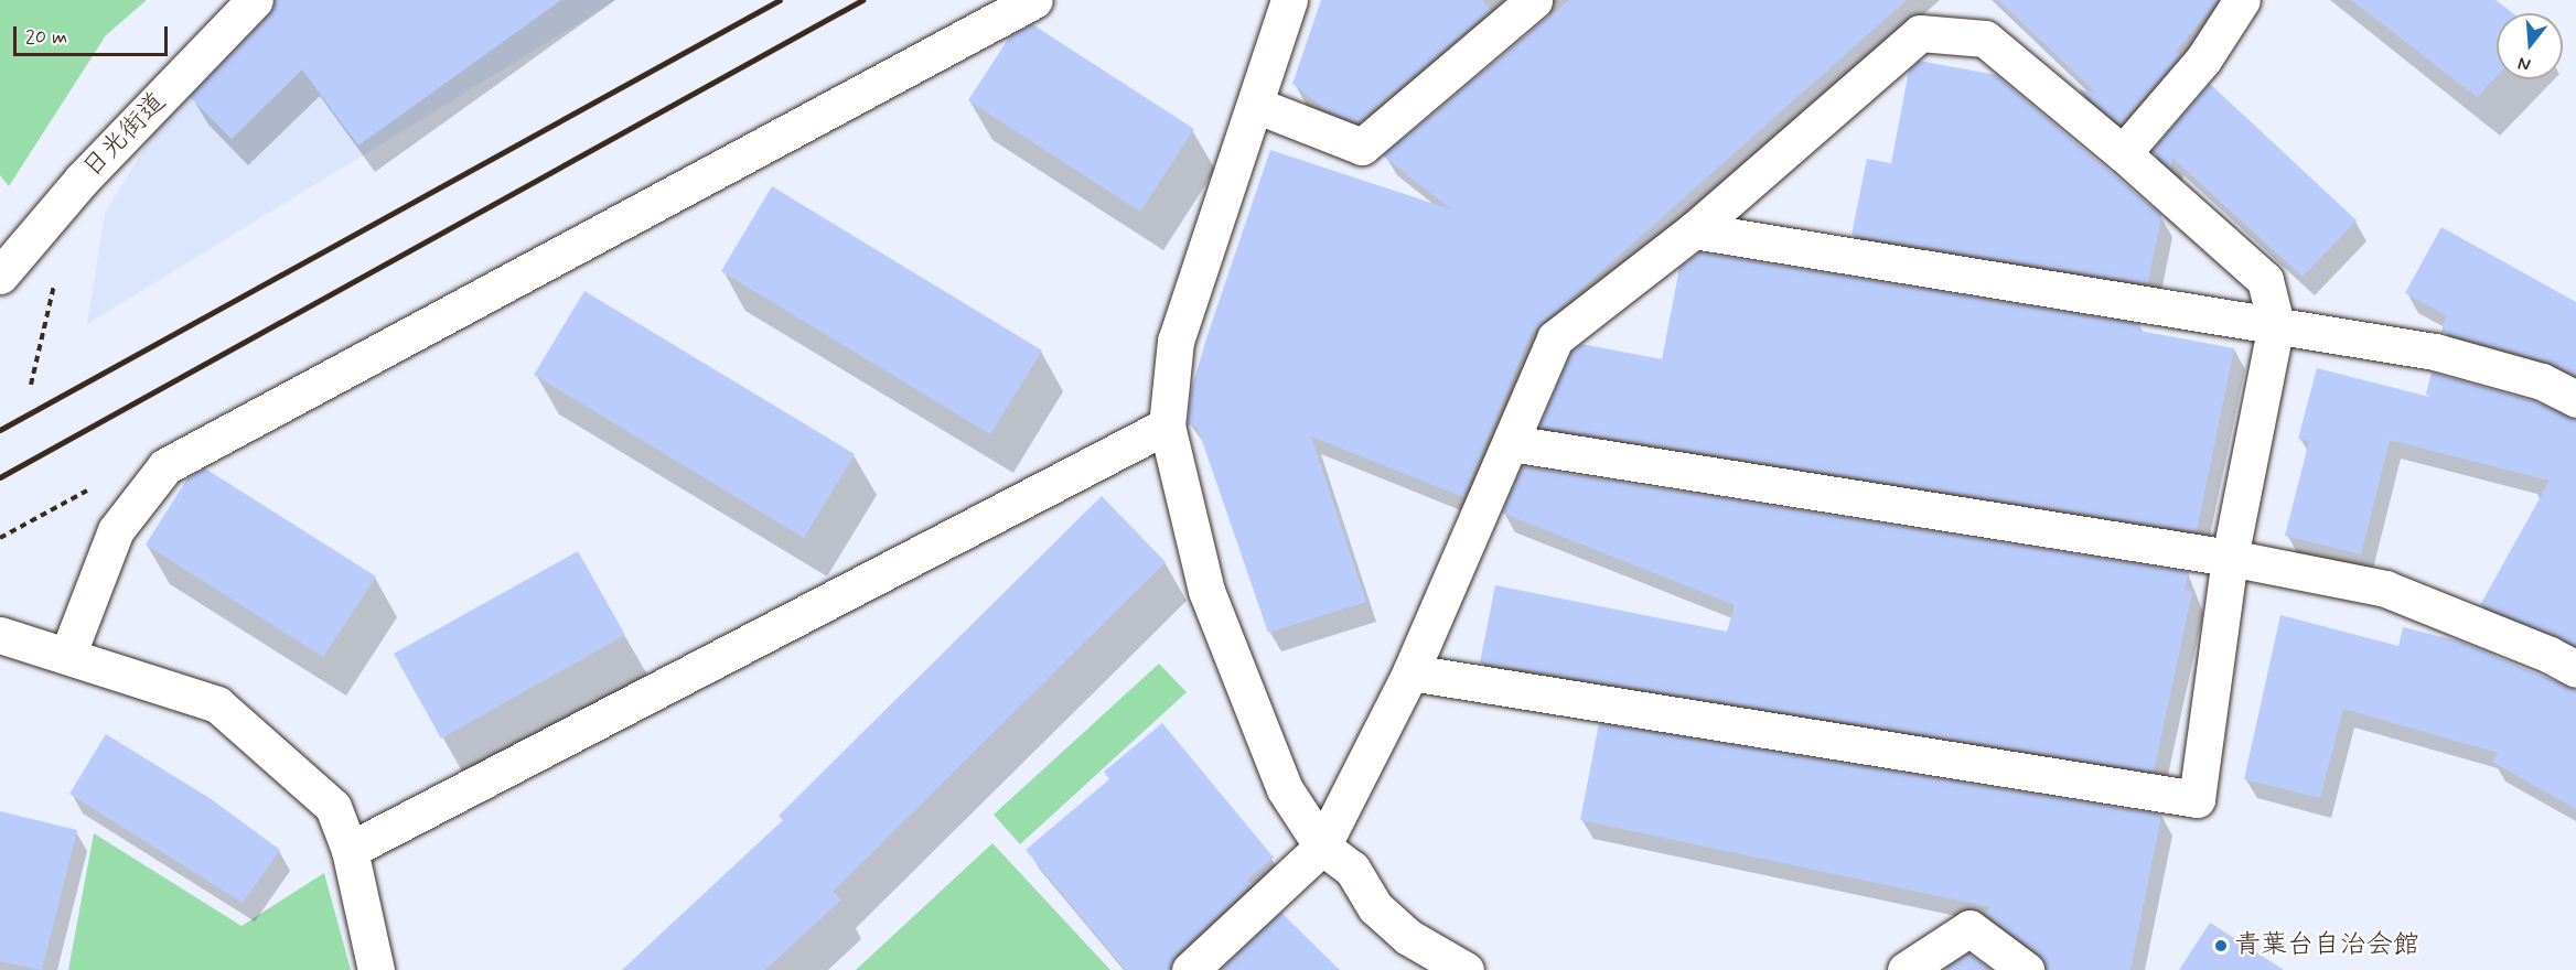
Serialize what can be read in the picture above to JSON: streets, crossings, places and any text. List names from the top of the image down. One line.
{"streets":{"street":["日光街道"]},"places":["青葉台自治会館"],"scale_bar":"20 m","north":"bottom"}
